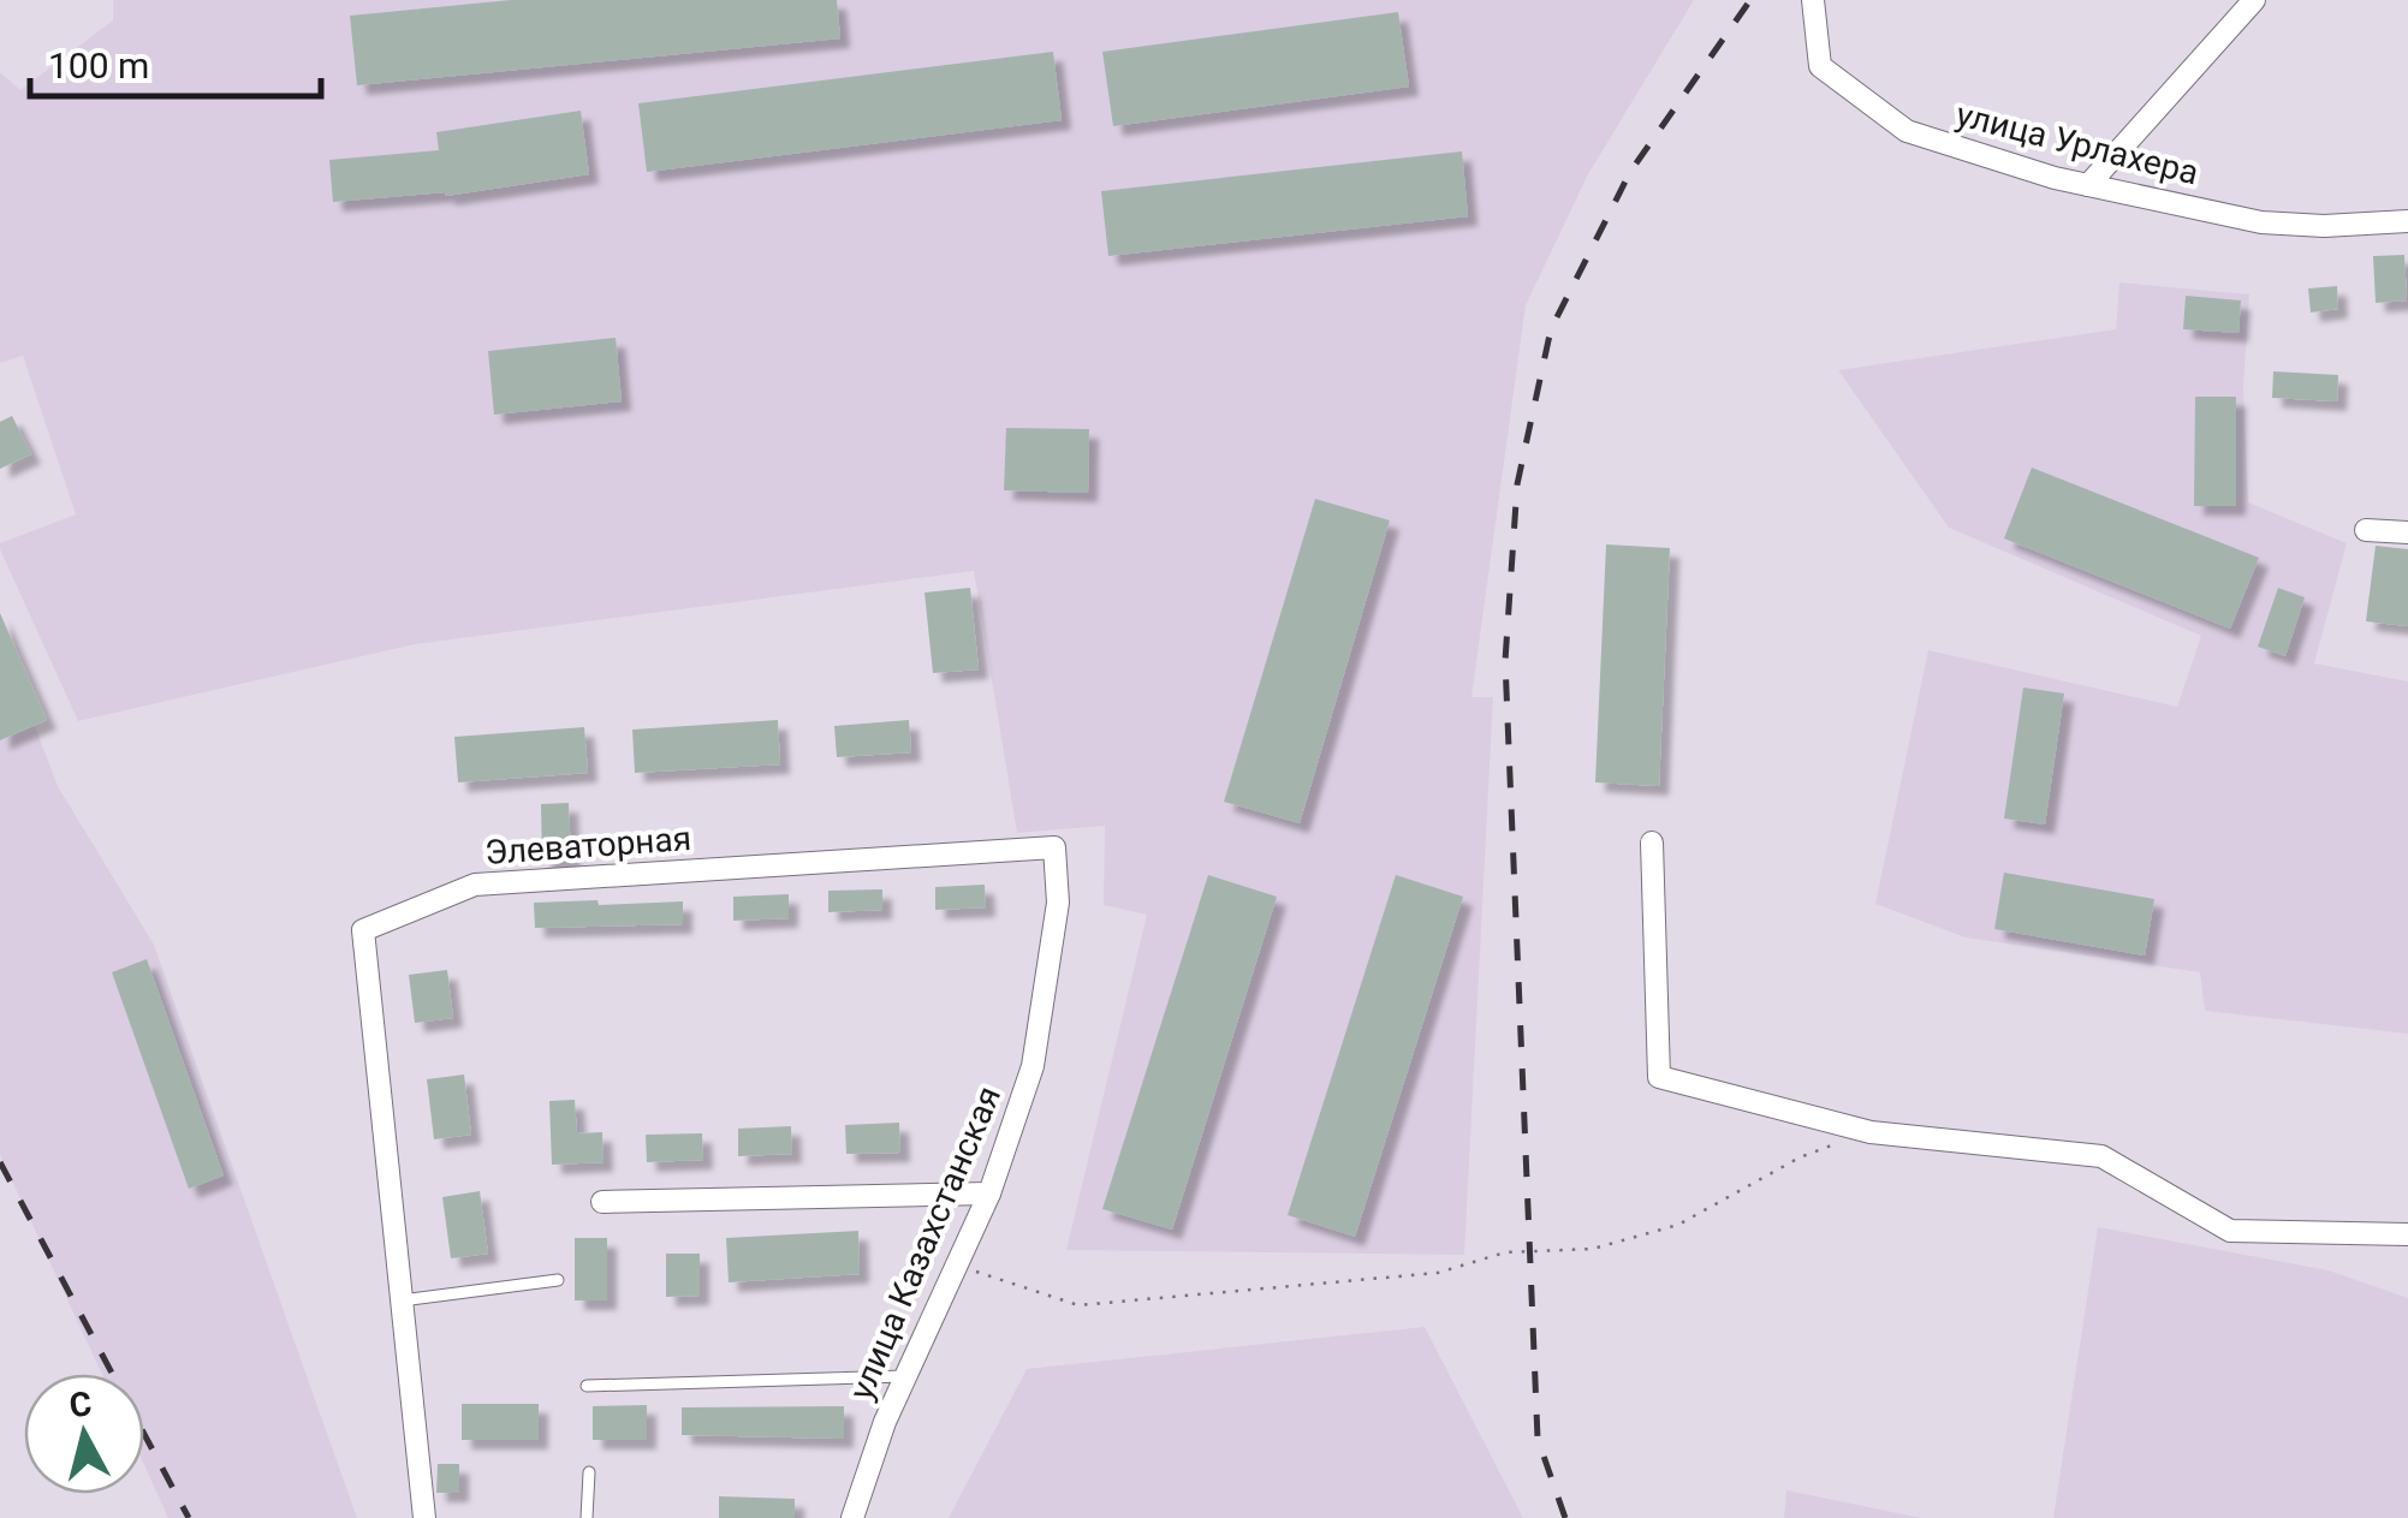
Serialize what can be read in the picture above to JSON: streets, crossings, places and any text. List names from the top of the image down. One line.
{"streets":{"street":["улица Урлахера","Элеваторная","улица Казахстанская"]},"crossings":[["Элеваторная","улица Казахстанская"]],"scale_bar":"100 m","north":"top"}
